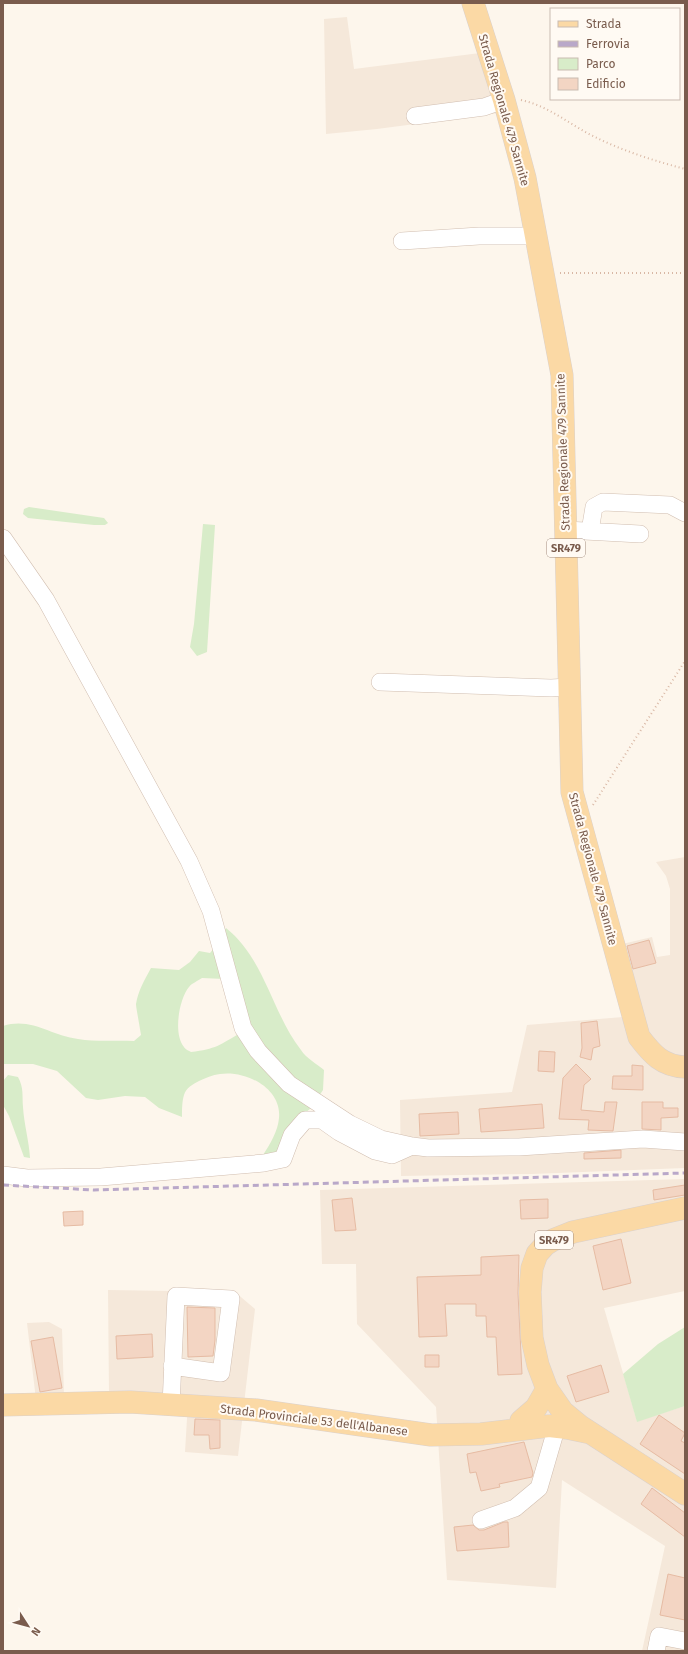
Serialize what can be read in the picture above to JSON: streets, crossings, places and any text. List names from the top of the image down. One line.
{"streets":{"main road":["Strada Regionale 479 Sannite","SR479","Strada Provinciale 53 dell'Albanese"]},"crossings":[["SR479","Strada Provinciale 53 dell'Albanese"]],"legend":["Strada","Ferrovia","Parco","Edificio"],"north":"bottom right"}
